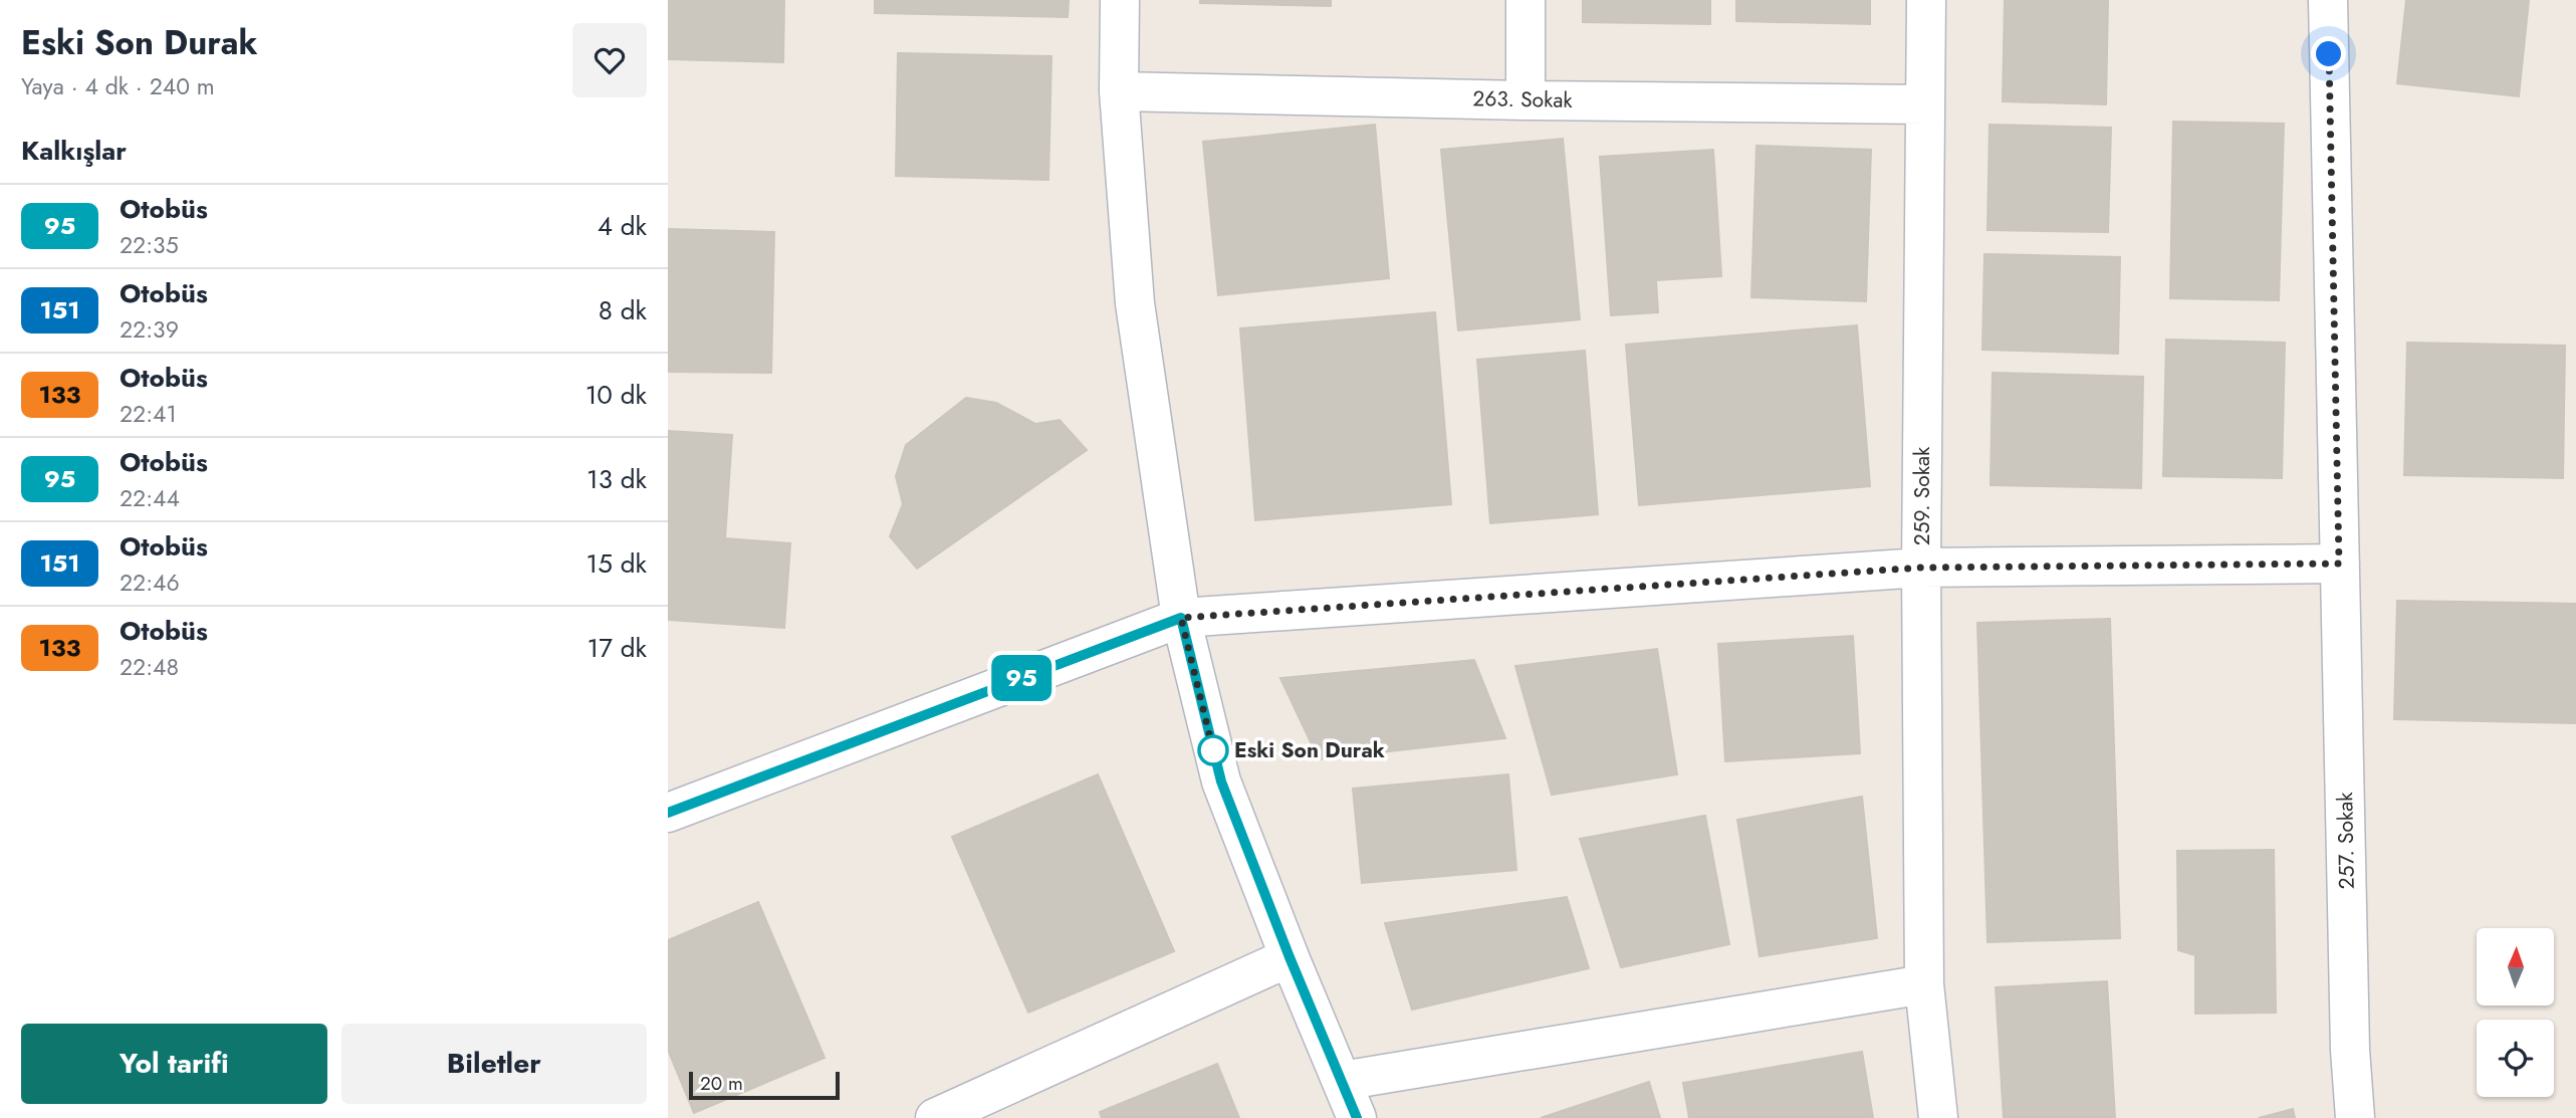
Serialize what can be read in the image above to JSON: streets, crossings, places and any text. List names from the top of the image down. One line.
{"streets":{"street":["263. Sokak","259. Sokak","257. Sokak"]},"crossings":[["263. Sokak","259. Sokak"]],"places":["Eski Son Durak"],"lines":["bus line 95"],"scale_bar":"20 m","north":"top","page":{"heading":[["Eski Son Durak","Yaya · 4 dk · 240 m"],"Kalkışlar"],"on_map":"95","list":[{"mark":"95","name":"Otobüs","note":"22:35","value":"4 dk"},{"mark":"151","name":"Otobüs","note":"22:39","value":"8 dk"},{"mark":"133","name":"Otobüs","note":"22:41","value":"10 dk"},{"mark":"95","name":"Otobüs","note":"22:44","value":"13 dk"},{"mark":"151","name":"Otobüs","note":"22:46","value":"15 dk"},{"mark":"133","name":"Otobüs","note":"22:48","value":"17 dk"}],"buttons":["Yol tarifi","Biletler"],"scale":"20 m"}}
